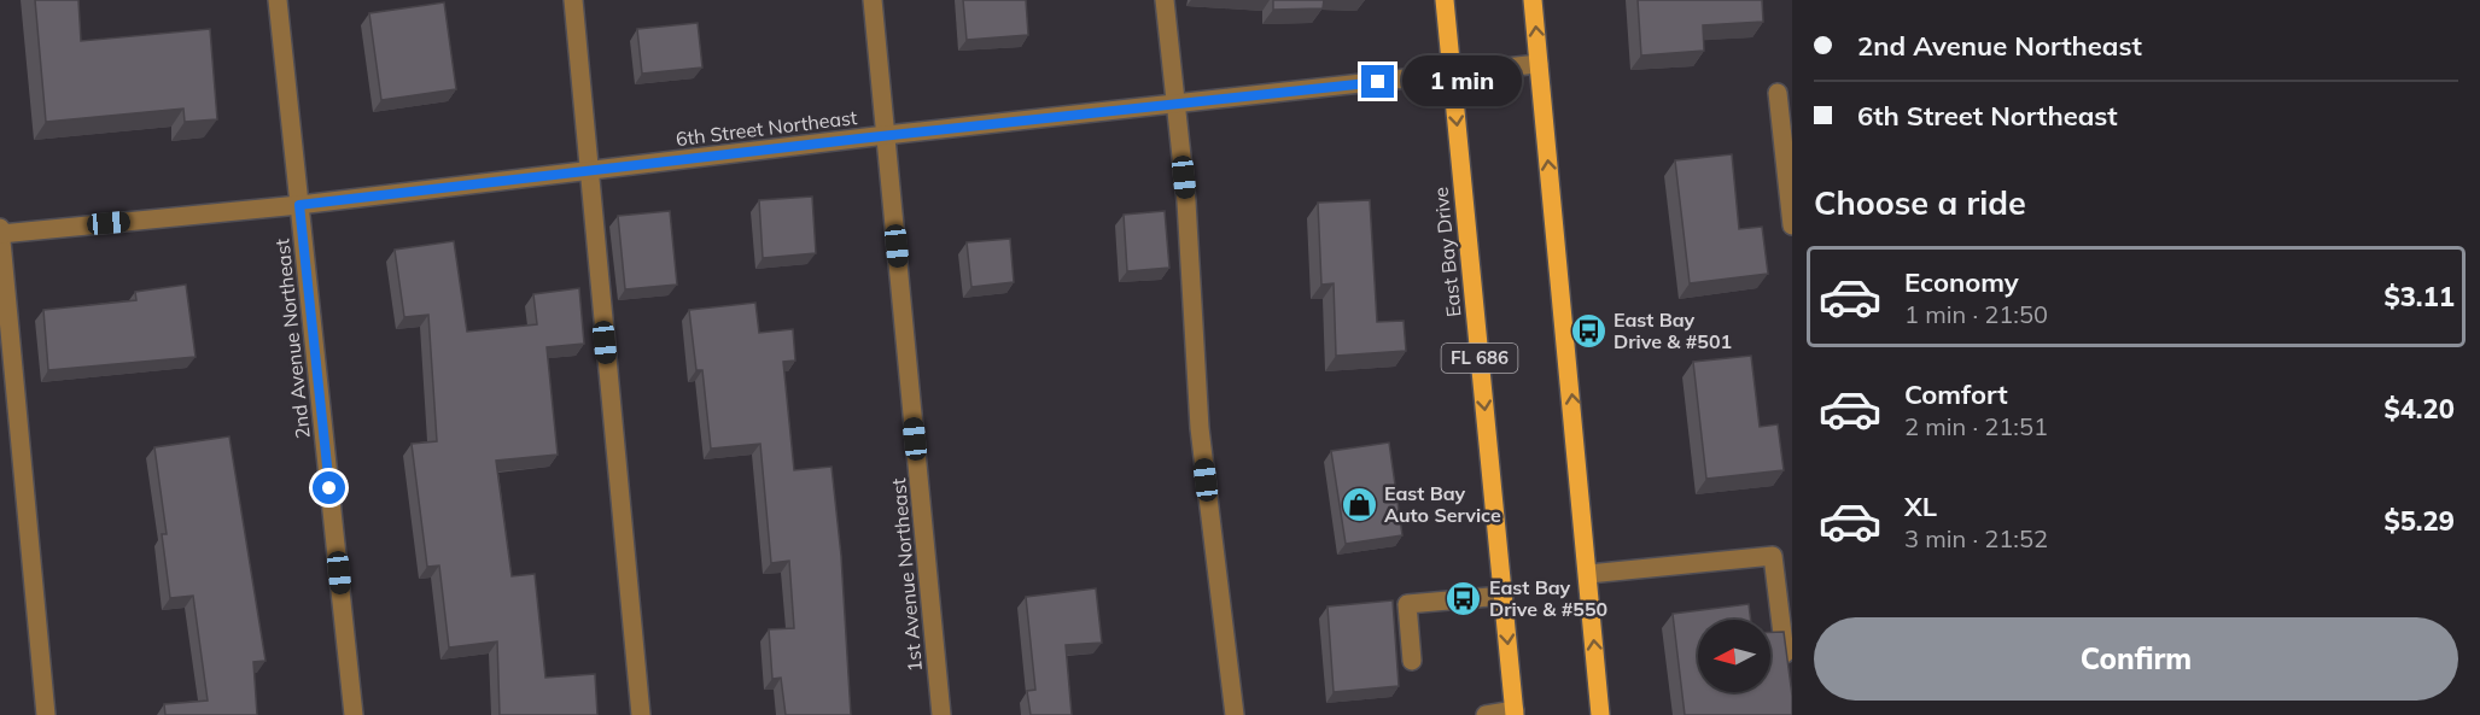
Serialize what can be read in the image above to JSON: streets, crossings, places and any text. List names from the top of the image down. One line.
{"streets":{"main road":["East Bay Drive","FL 686"],"street":["6th Street Northeast","2nd Avenue Northeast","1st Avenue Northeast"]},"crossings":[["6th Street Northeast","East Bay Drive"],["6th Street Northeast","2nd Avenue Northeast"],["6th Street Northeast","1st Avenue Northeast"]],"places":{"bus stop":["East Bay Drive & #501","East Bay Drive & #550"],"shop":["East Bay Auto Service"]},"north":"left","page":{"banner":["2nd Avenue Northeast","6th Street Northeast"],"bubble":"1 min","heading":"Choose a ride","list":[{"name":"Economy","note":"1 min · 21:50","value":"$3.11"},{"name":"Comfort","note":"2 min · 21:51","value":"$4.20"},{"name":"XL","note":"3 min · 21:52","value":"$5.29"}],"buttons":"Confirm"}}
